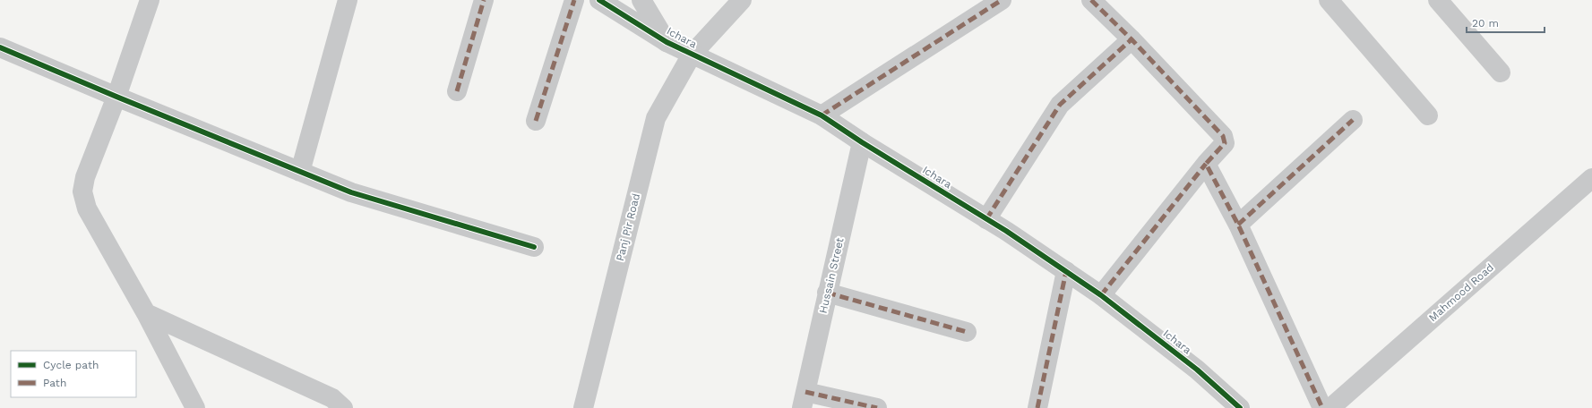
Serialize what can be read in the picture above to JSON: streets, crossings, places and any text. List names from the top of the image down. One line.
{"streets":{"street":["Ichara","Panj Pir Road","Hussain Street","Mahmood Road"]},"crossings":[["Ichara","Panj Pir Road"],["Ichara","Hussain Street"]],"legend":["Cycle path","Path"],"scale_bar":"20 m"}
